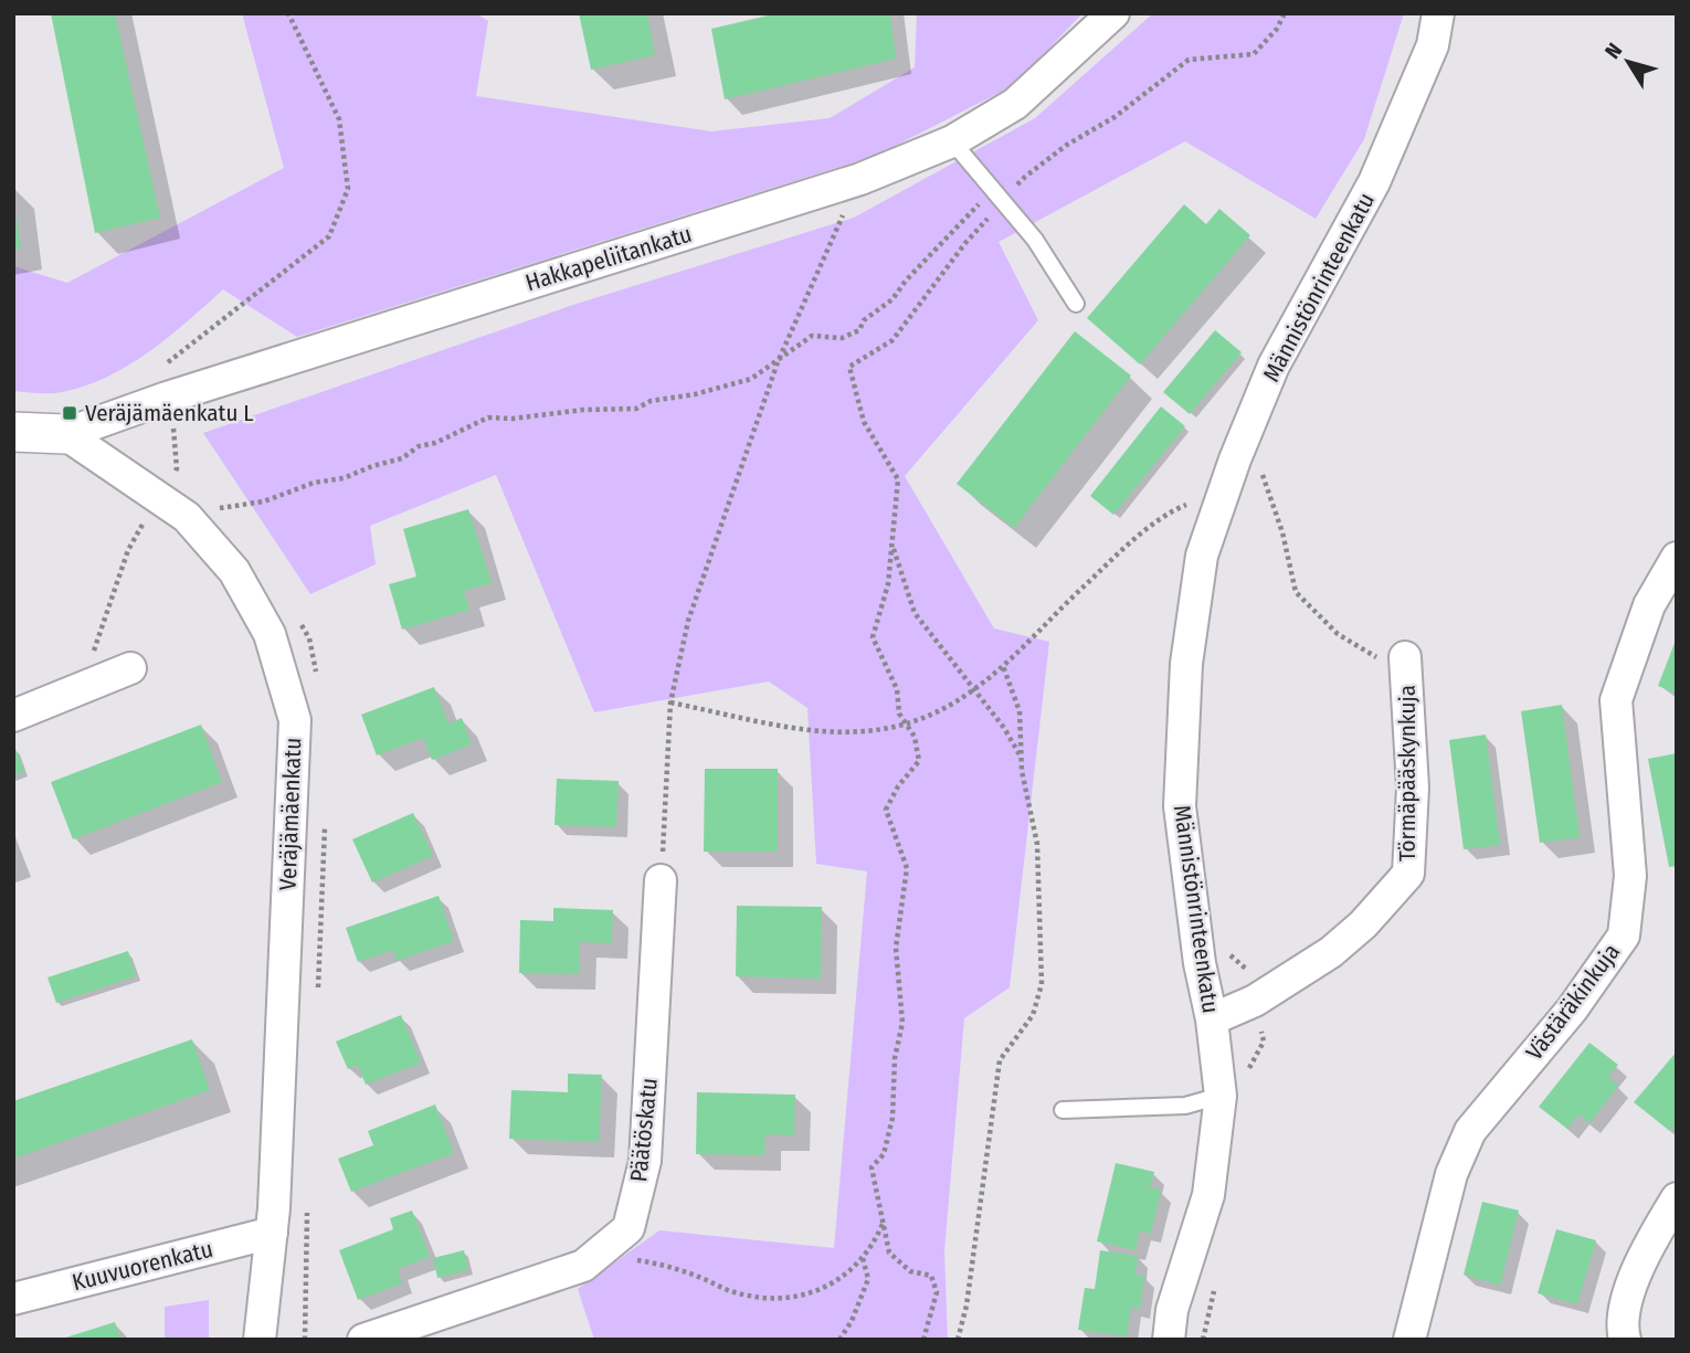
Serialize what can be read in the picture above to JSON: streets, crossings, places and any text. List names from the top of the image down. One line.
{"streets":{"street":["Hakkapeliitankatu","Männistönrinteenkatu","Törmäpääskynkuja","Veräjämäenkatu","Västäräkinkuja","Päätöskatu","Kuuvuorenkatu"]},"crossings":[["Hakkapeliitankatu","Veräjämäenkatu"],["Männistönrinteenkatu","Törmäpääskynkuja"],["Veräjämäenkatu","Kuuvuorenkatu"]],"places":{"transit":["Veräjämäenkatu L"]},"north":"top left"}
